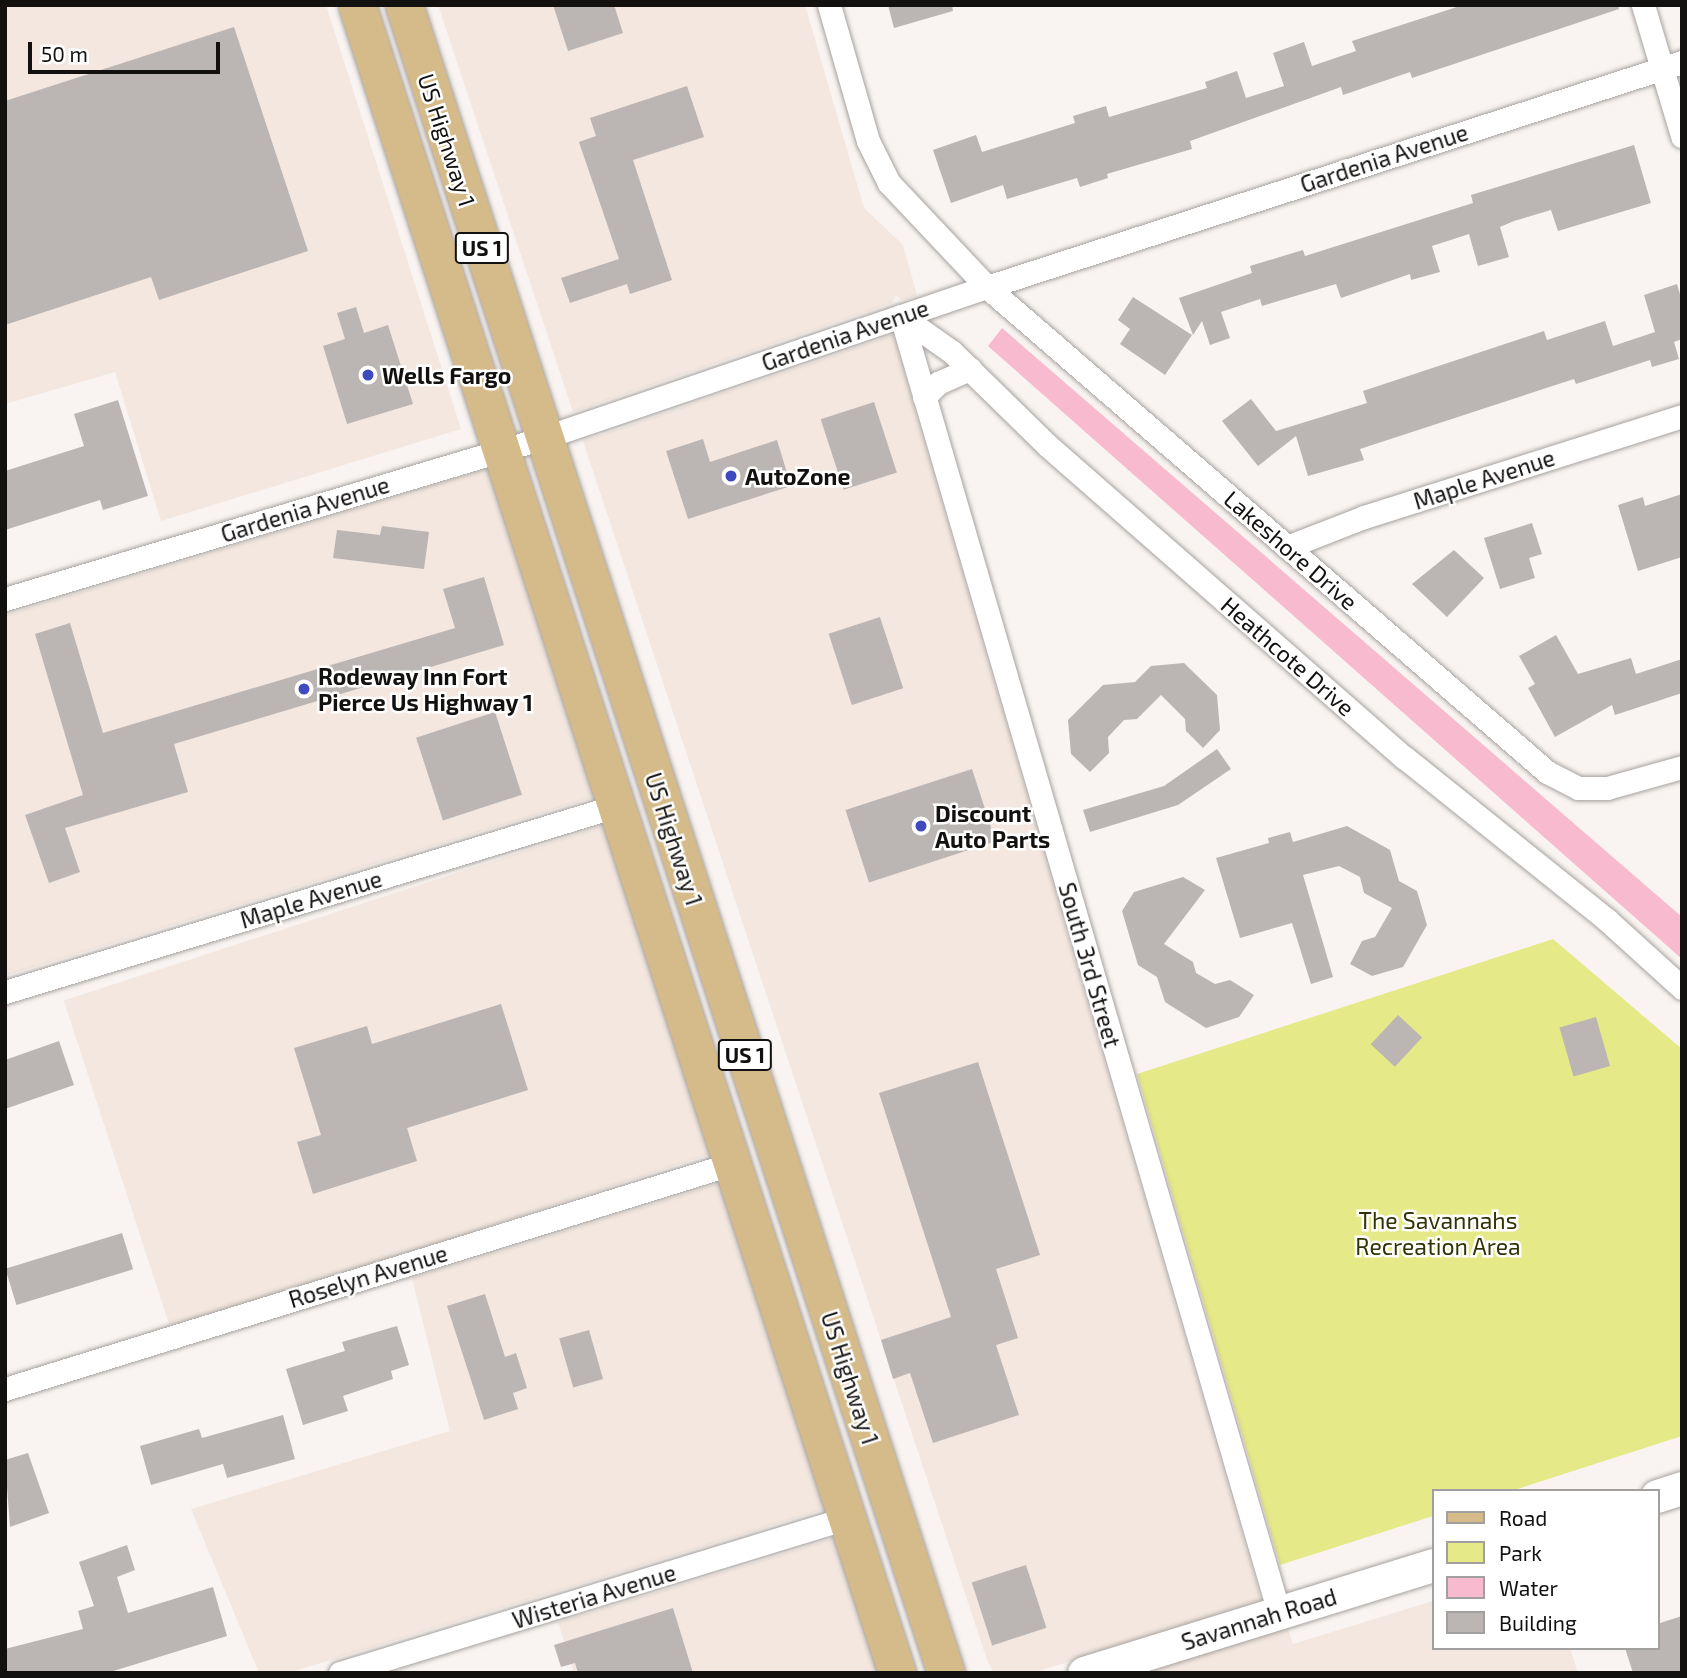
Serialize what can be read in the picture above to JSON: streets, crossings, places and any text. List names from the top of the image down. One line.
{"streets":{"main road":["US Highway 1","US 1"],"street":["Gardenia Avenue","Maple Avenue","Lakeshore Drive","Heathcote Drive","South 3rd Street","Roselyn Avenue","Wisteria Avenue","Savannah Road"]},"crossings":[["US Highway 1","Gardenia Avenue"],["US Highway 1","Maple Avenue"],["US Highway 1","Roselyn Avenue"],["US Highway 1","Wisteria Avenue"],["Gardenia Avenue","Lakeshore Drive"],["Gardenia Avenue","Heathcote Drive"],["Gardenia Avenue","South 3rd Street"],["Maple Avenue","Lakeshore Drive"],["Heathcote Drive","South 3rd Street"],["South 3rd Street","Savannah Road"]],"parks":["The Savannahs Recreation Area"],"places":["Wells Fargo","AutoZone","Rodeway Inn Fort Pierce Us Highway 1","Discount Auto Parts"],"legend":["Road","Park","Water","Building"],"scale_bar":"50 m"}
